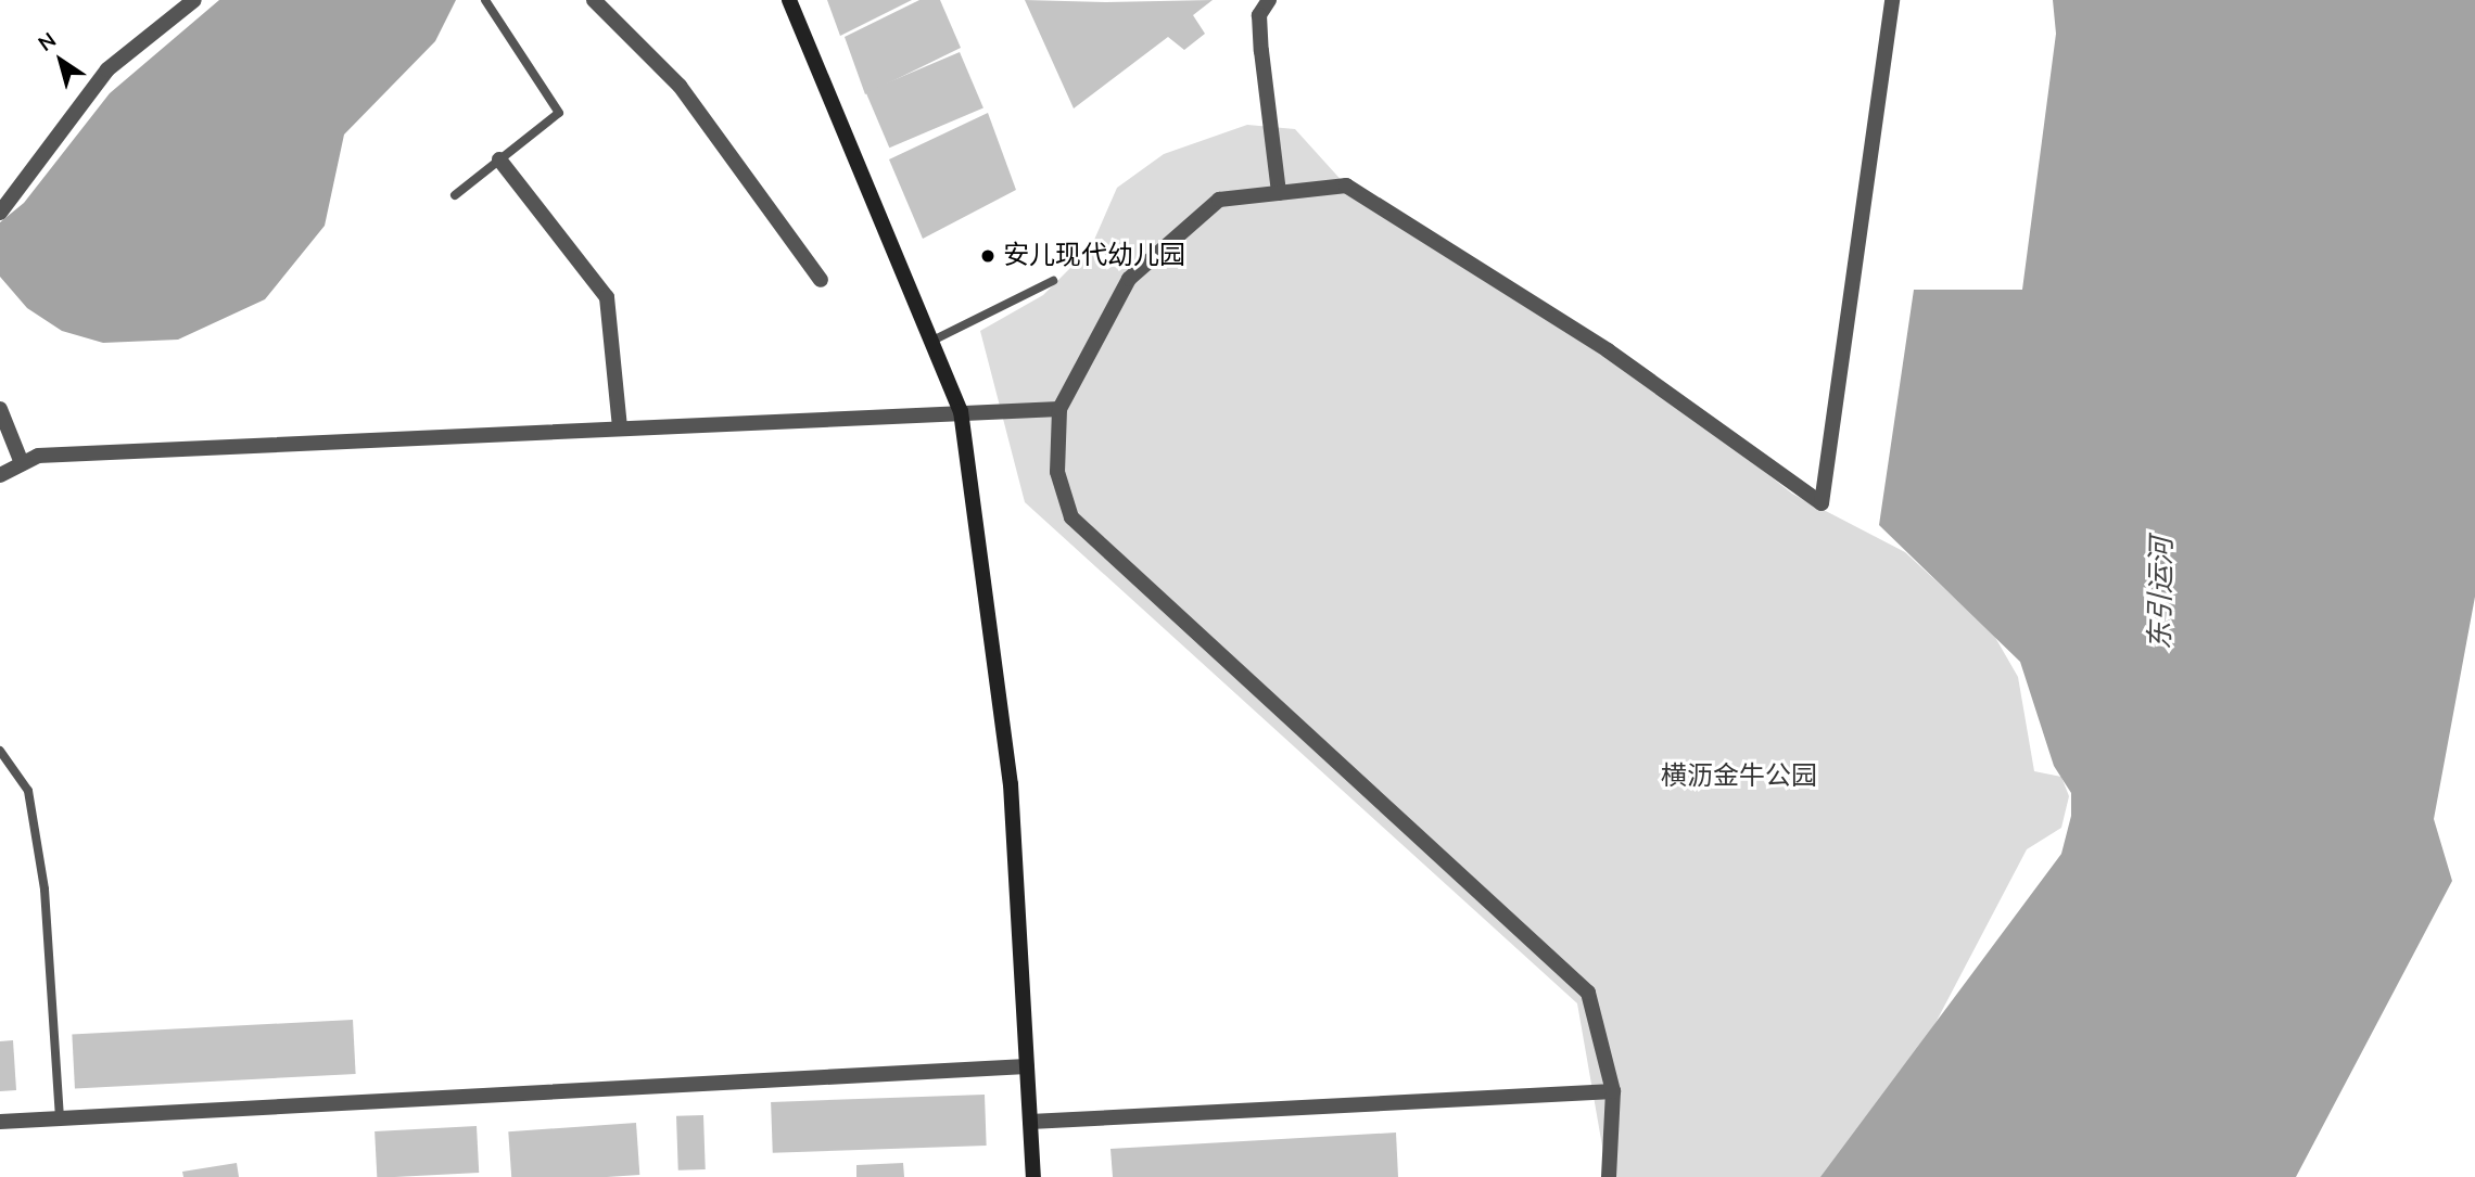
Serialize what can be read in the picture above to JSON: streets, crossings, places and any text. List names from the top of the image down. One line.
{"water":["东引运河"],"parks":["横沥金牛公园"],"places":["安儿现代幼儿园"],"north":"top left"}
